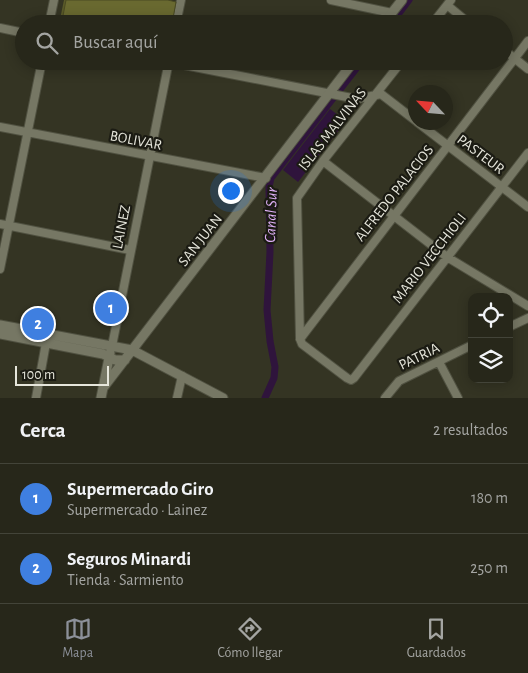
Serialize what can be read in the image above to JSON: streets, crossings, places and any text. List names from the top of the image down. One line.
{"streets":{"street":["ISLAS MALVINAS","BOLIVAR","PASTEUR","ALFREDO PALACIOS","LAINEZ","SAN JUAN","MARIO VECCHIOLI","PATRIA"]},"crossings":[["ISLAS MALVINAS","PASTEUR"],["ISLAS MALVINAS","ALFREDO PALACIOS"],["ISLAS MALVINAS","MARIO VECCHIOLI"],["BOLIVAR","LAINEZ"],["BOLIVAR","SAN JUAN"],["PASTEUR","ALFREDO PALACIOS"],["PASTEUR","MARIO VECCHIOLI"],["ALFREDO PALACIOS","MARIO VECCHIOLI"],["LAINEZ","SAN JUAN"]],"water":["Canal Sur"],"scale_bar":"100 m","north":"top left","page":{"search":"Buscar aquí","pins":["1","2"],"scale":"100 m","heading":["Cerca","2 resultados"],"list":[{"mark":"1","name":"Supermercado Giro","note":"Supermercado · Lainez","value":"180 m"},{"mark":"2","name":"Seguros Minardi","note":"Tienda · Sarmiento","value":"250 m"}],"nav":["Mapa","Cómo llegar","Guardados"]}}
